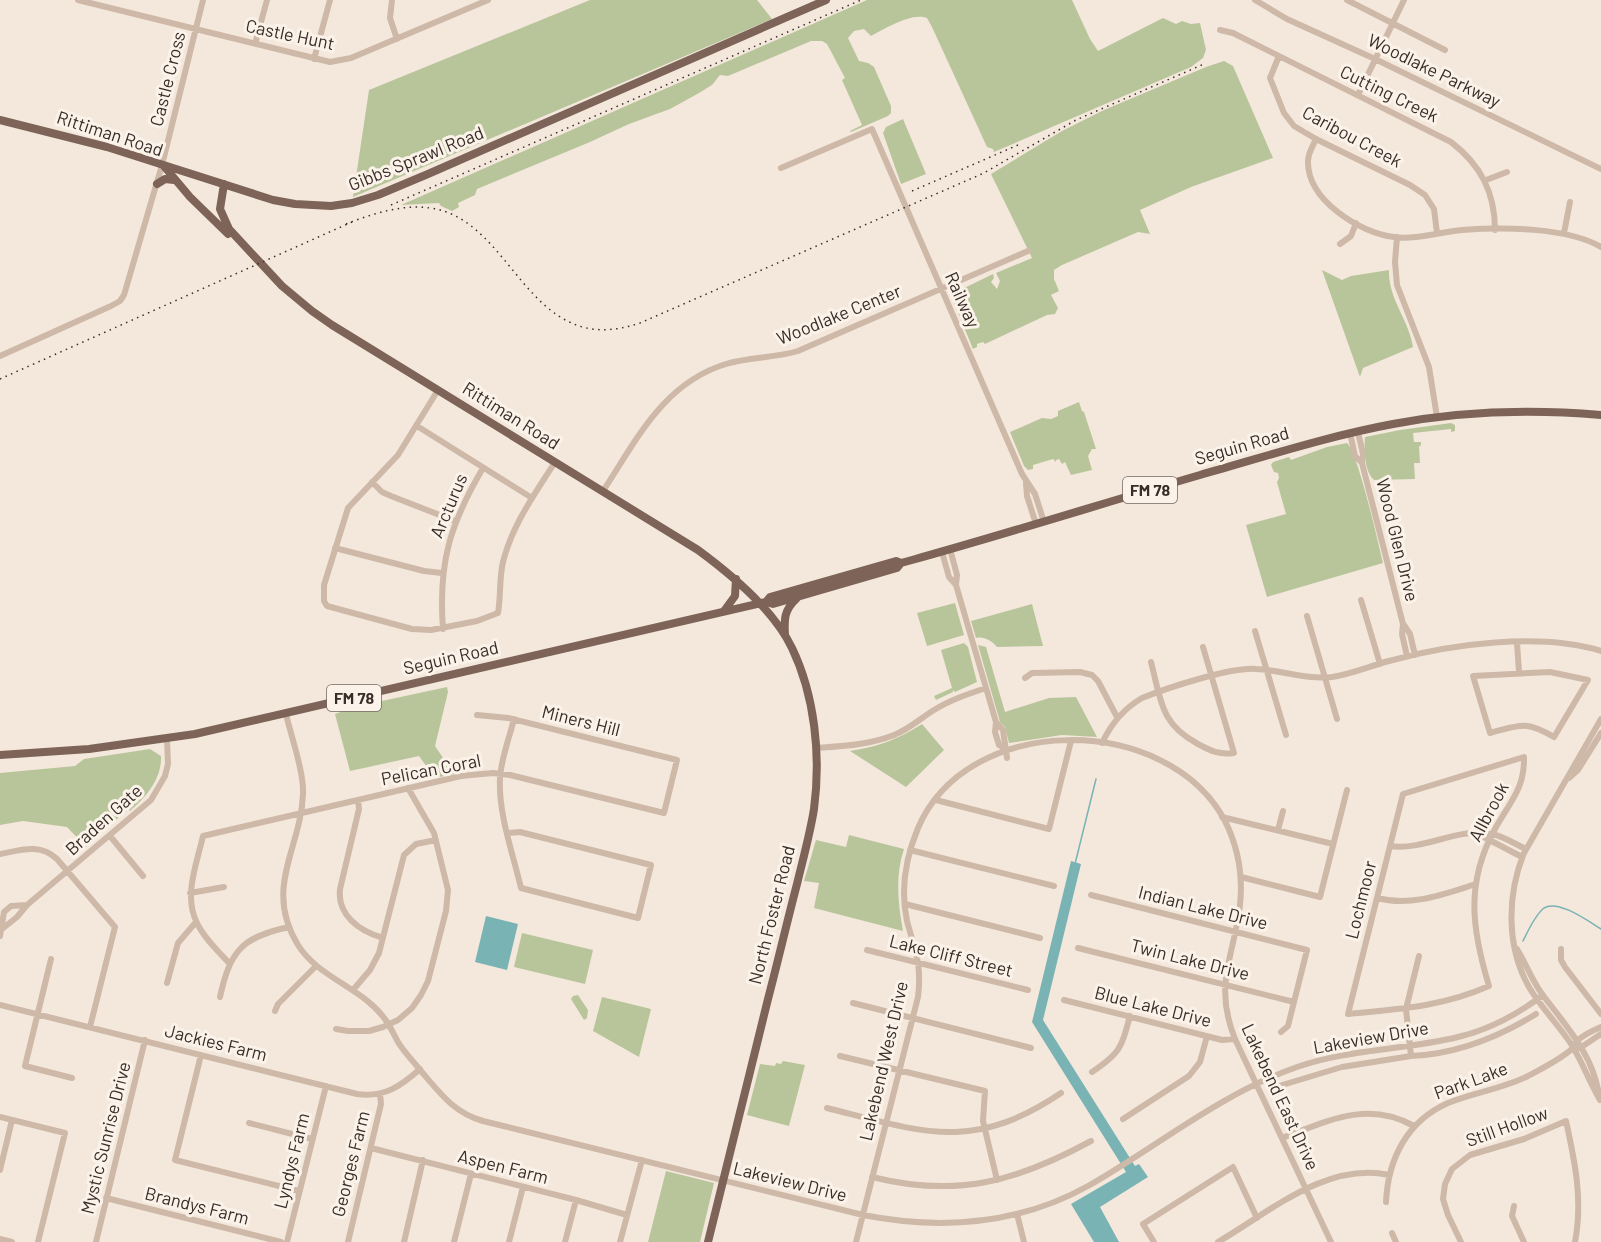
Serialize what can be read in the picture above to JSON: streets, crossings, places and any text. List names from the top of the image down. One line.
{"streets":{"main road":["Rittiman Road","Gibbs Sprawl Road","Seguin Road","FM 78","North Foster Road"],"street":["Castle Hunt","Woodlake Parkway","Castle Cross","Cutting Creek","Caribou Creek","Railway","Woodlake Center","Arcturus","Wood Glen Drive","Miners Hill","Pelican Coral","Allbrook","Braden Gate","Lochmoor","Indian Lake Drive","Lake Cliff Street","Twin Lake Drive","Blue Lake Drive","Lakeview Drive","Jackies Farm","Lakebend West Drive","Park Lake","Lakebend East Drive","Still Hollow","Mystic Sunrise Drive","Lyndys Farm","Georges Farm","Aspen Farm","Brandys Farm"]},"crossings":[["Castle Hunt","Castle Cross"],["Castle Cross","Rittiman Road"],["Castle Cross","Gibbs Sprawl Road"],["Cutting Creek","Caribou Creek"],["Rittiman Road","Gibbs Sprawl Road"],["Rittiman Road","Woodlake Center"],["Rittiman Road","Seguin Road"],["Rittiman Road","North Foster Road"],["Railway","Woodlake Center"],["Railway","Seguin Road"],["Seguin Road","Wood Glen Drive"],["Seguin Road","Braden Gate"],["Seguin Road","North Foster Road"],["Seguin Road","Lakeview Drive"],["Miners Hill","Pelican Coral"],["Pelican Coral","Lakeview Drive"],["Allbrook","Lochmoor"],["Indian Lake Drive","Twin Lake Drive"],["Indian Lake Drive","Lakebend East Drive"],["North Foster Road","Lakeview Drive"],["Lake Cliff Street","Lakebend West Drive"],["Twin Lake Drive","Lakebend East Drive"],["Blue Lake Drive","Lakebend East Drive"],["Lakeview Drive","Lakebend West Drive"],["Lakeview Drive","Lakebend East Drive"],["Jackies Farm","Mystic Sunrise Drive"],["Jackies Farm","Lyndys Farm"],["Jackies Farm","Georges Farm"],["Lakebend West Drive","Lakebend East Drive"],["Mystic Sunrise Drive","Brandys Farm"],["Georges Farm","Aspen Farm"]]}
